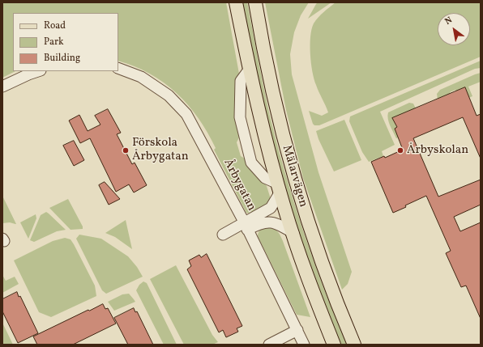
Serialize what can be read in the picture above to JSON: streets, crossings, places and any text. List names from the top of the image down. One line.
{"streets":{"main road":["Mälarvägen"],"street":["Årbygatan"]},"places":["Förskola Årbygatan","Årbyskolan"],"legend":["Road","Park","Building"],"north":"top left"}
